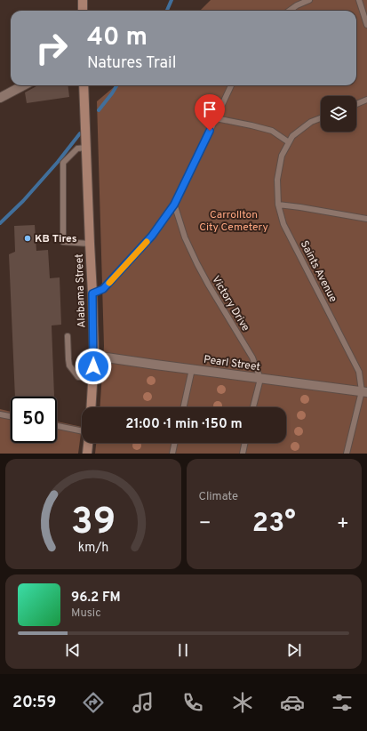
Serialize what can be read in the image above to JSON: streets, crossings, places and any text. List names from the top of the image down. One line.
{"streets":{"main road":["Alabama Street"],"street":["Pearl Street"],"lane":["Saints Avenue","Victory Drive"]},"crossings":[["Saints Avenue","Pearl Street"],["Alabama Street","Pearl Street"],["Victory Drive","Pearl Street"]],"parks":["Carrollton City Cemetery"],"places":["KB Tires"],"page":{"turn":["40 m","Natures Trail"],"limit":"50","trip":"21:00 · 1 min · 150 m","tile":"Climate","heat":["−","23°","+"],"song":["96.2 FM","Music"],"tabs":"20:59","gauge":["39","km/h"]}}
